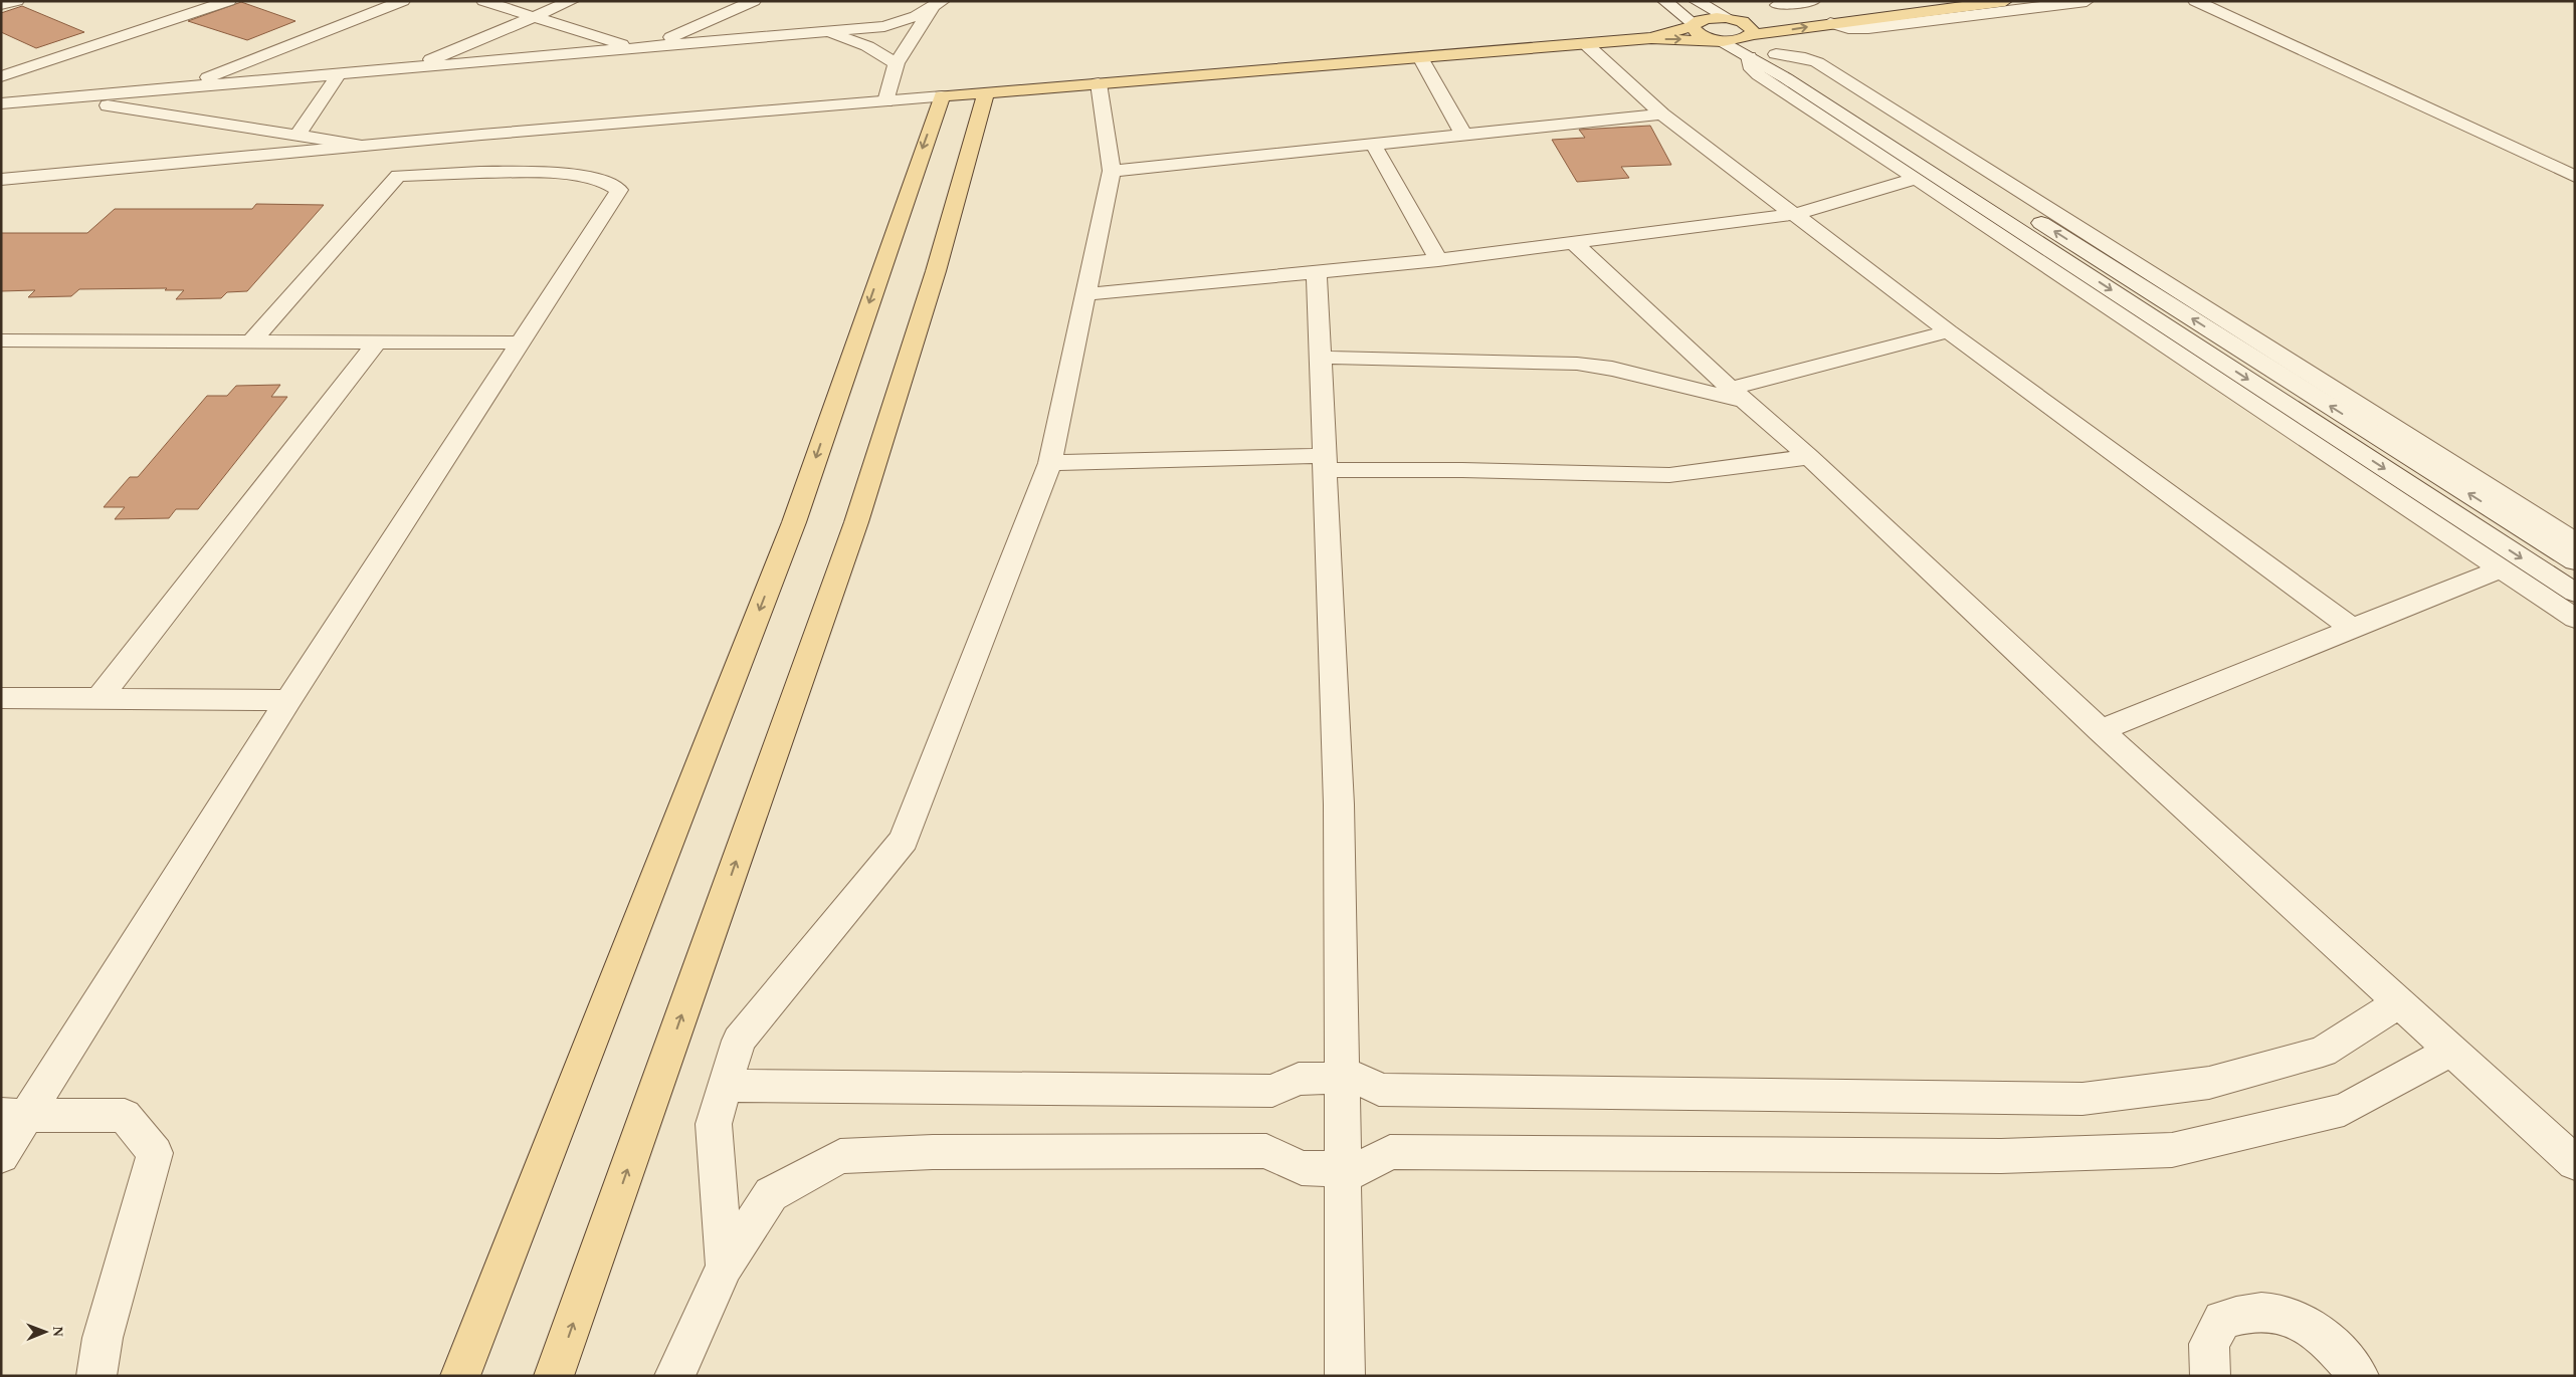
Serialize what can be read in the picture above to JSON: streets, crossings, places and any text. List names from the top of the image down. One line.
{"north":"right"}
